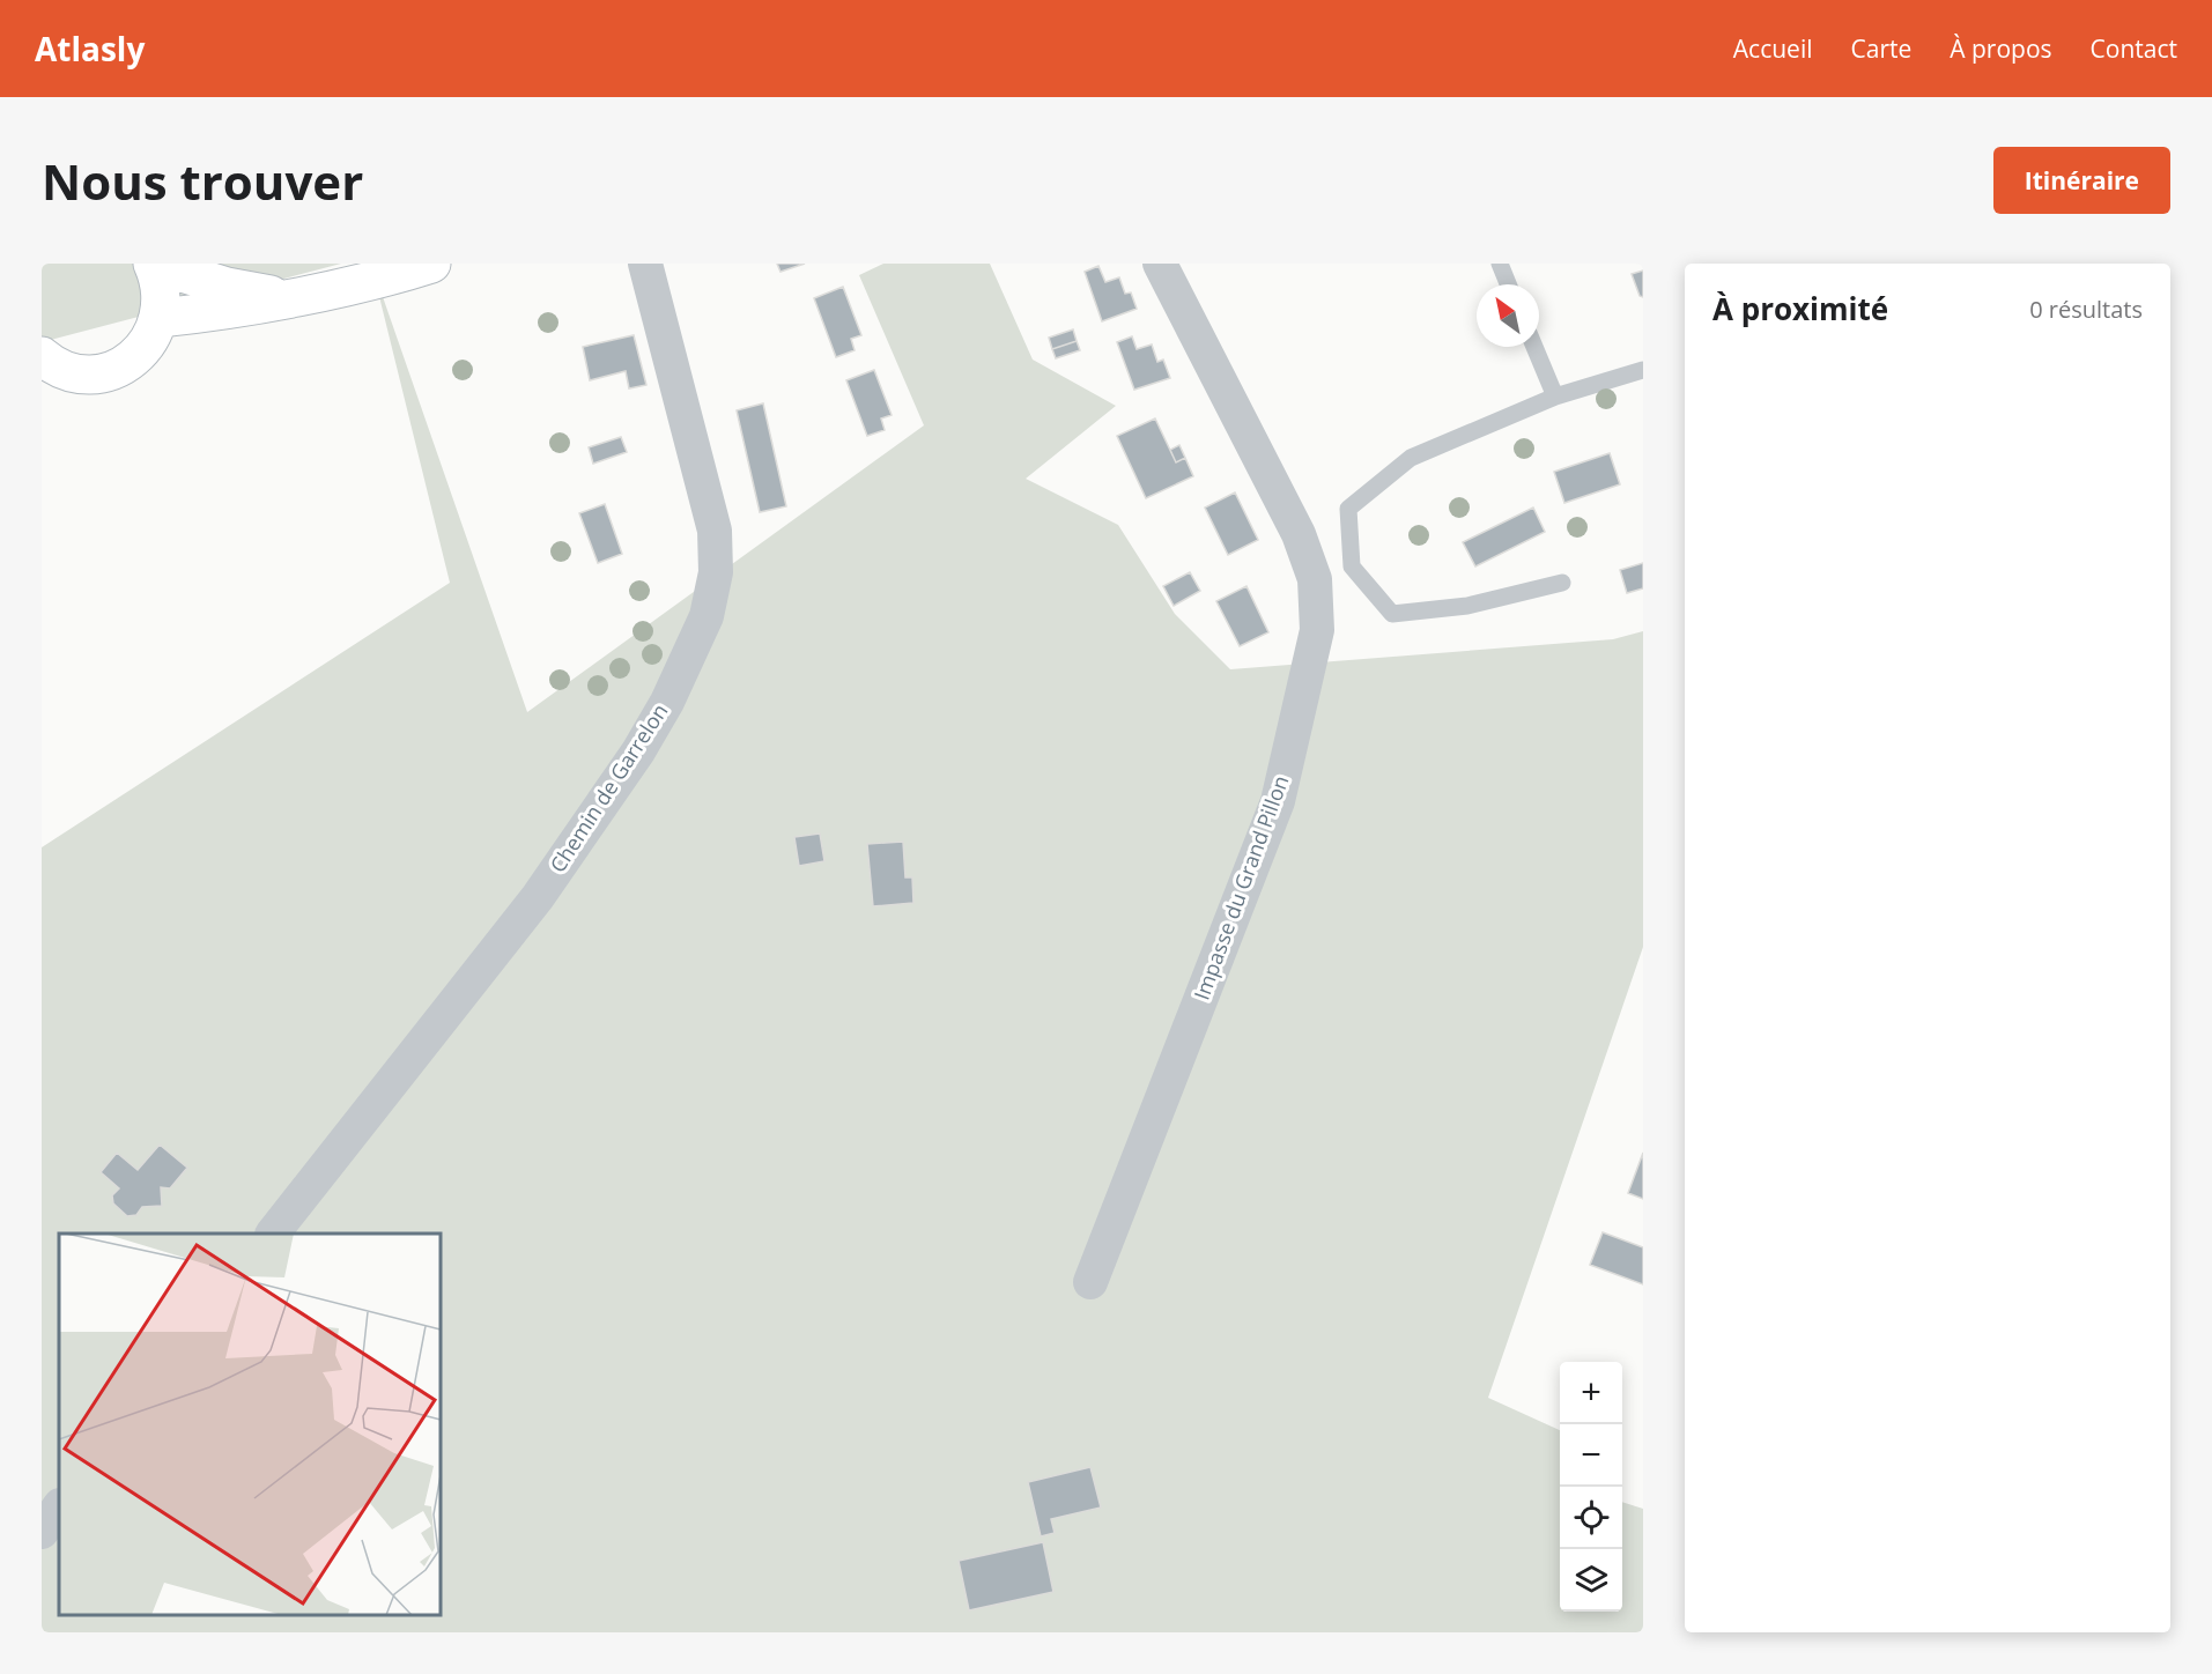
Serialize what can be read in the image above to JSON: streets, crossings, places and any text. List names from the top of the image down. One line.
{"streets":{"street":["Chemin de Garrelon","Impasse du Grand Pillon"]},"north":"top left","page":{"header":"Atlasly","nav":["Accueil","Carte","À propos","Contact"],"buttons":"Itinéraire","title":"Nous trouver","heading":["À proximité","0 résultats"],"map_buttons":["+","−"]}}
